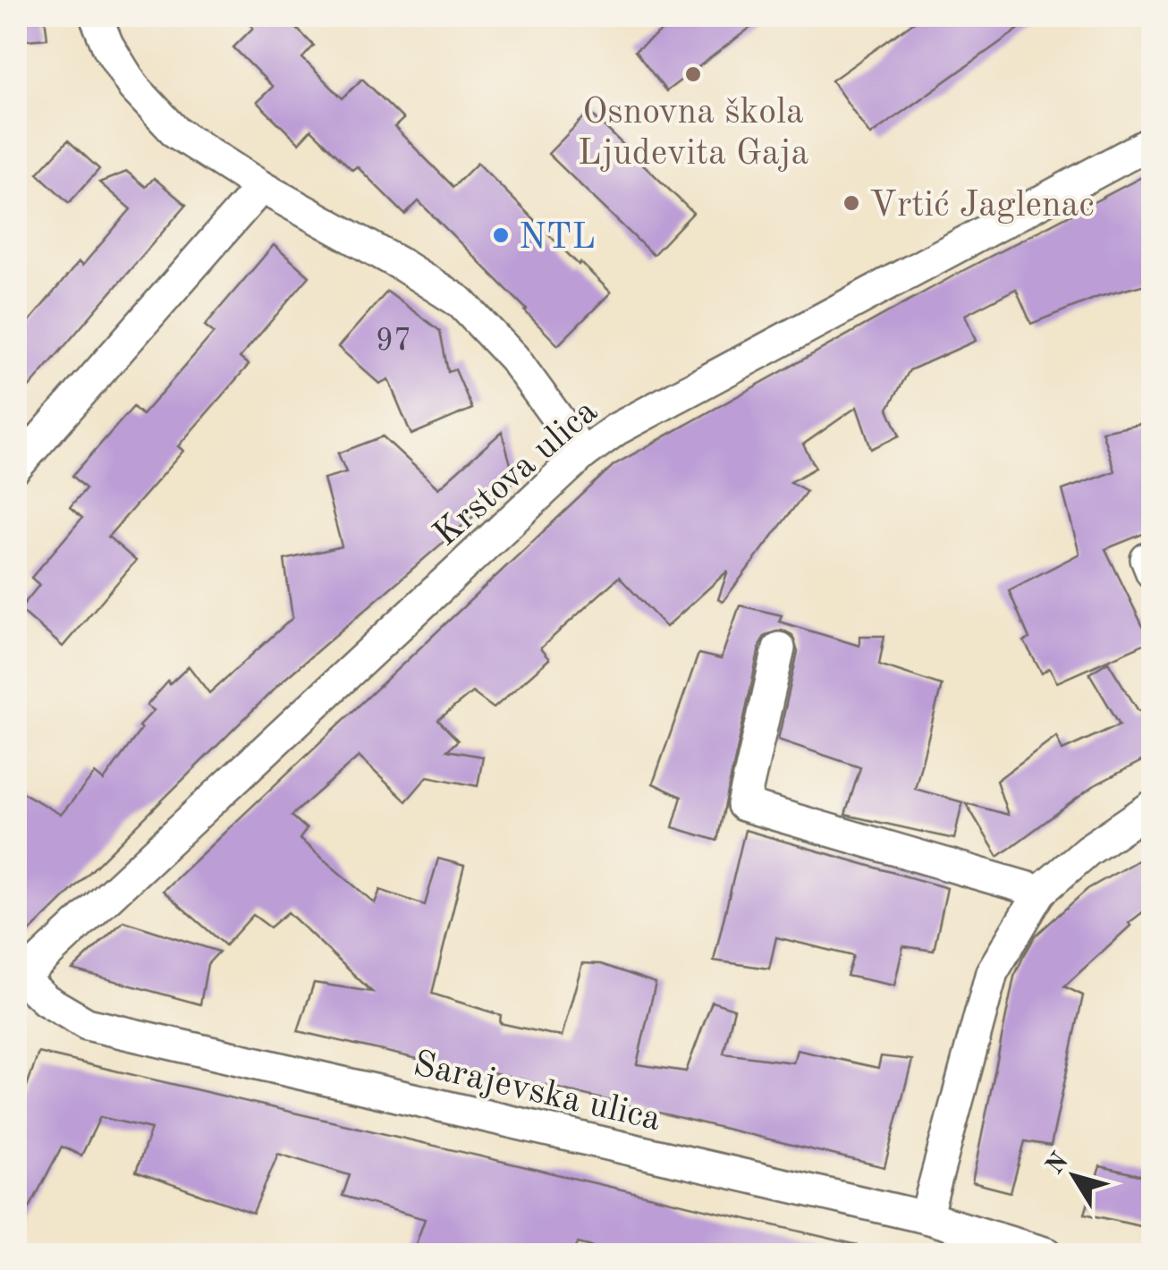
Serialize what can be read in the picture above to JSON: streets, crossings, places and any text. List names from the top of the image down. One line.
{"streets":{"street":["Krstova ulica","Sarajevska ulica"]},"crossings":[["Krstova ulica","Sarajevska ulica"]],"places":["Osnovna škola Ljudevita Gaja","Vrtić Jaglenac","NTL"],"house_numbers":["97"],"north":"top left"}
